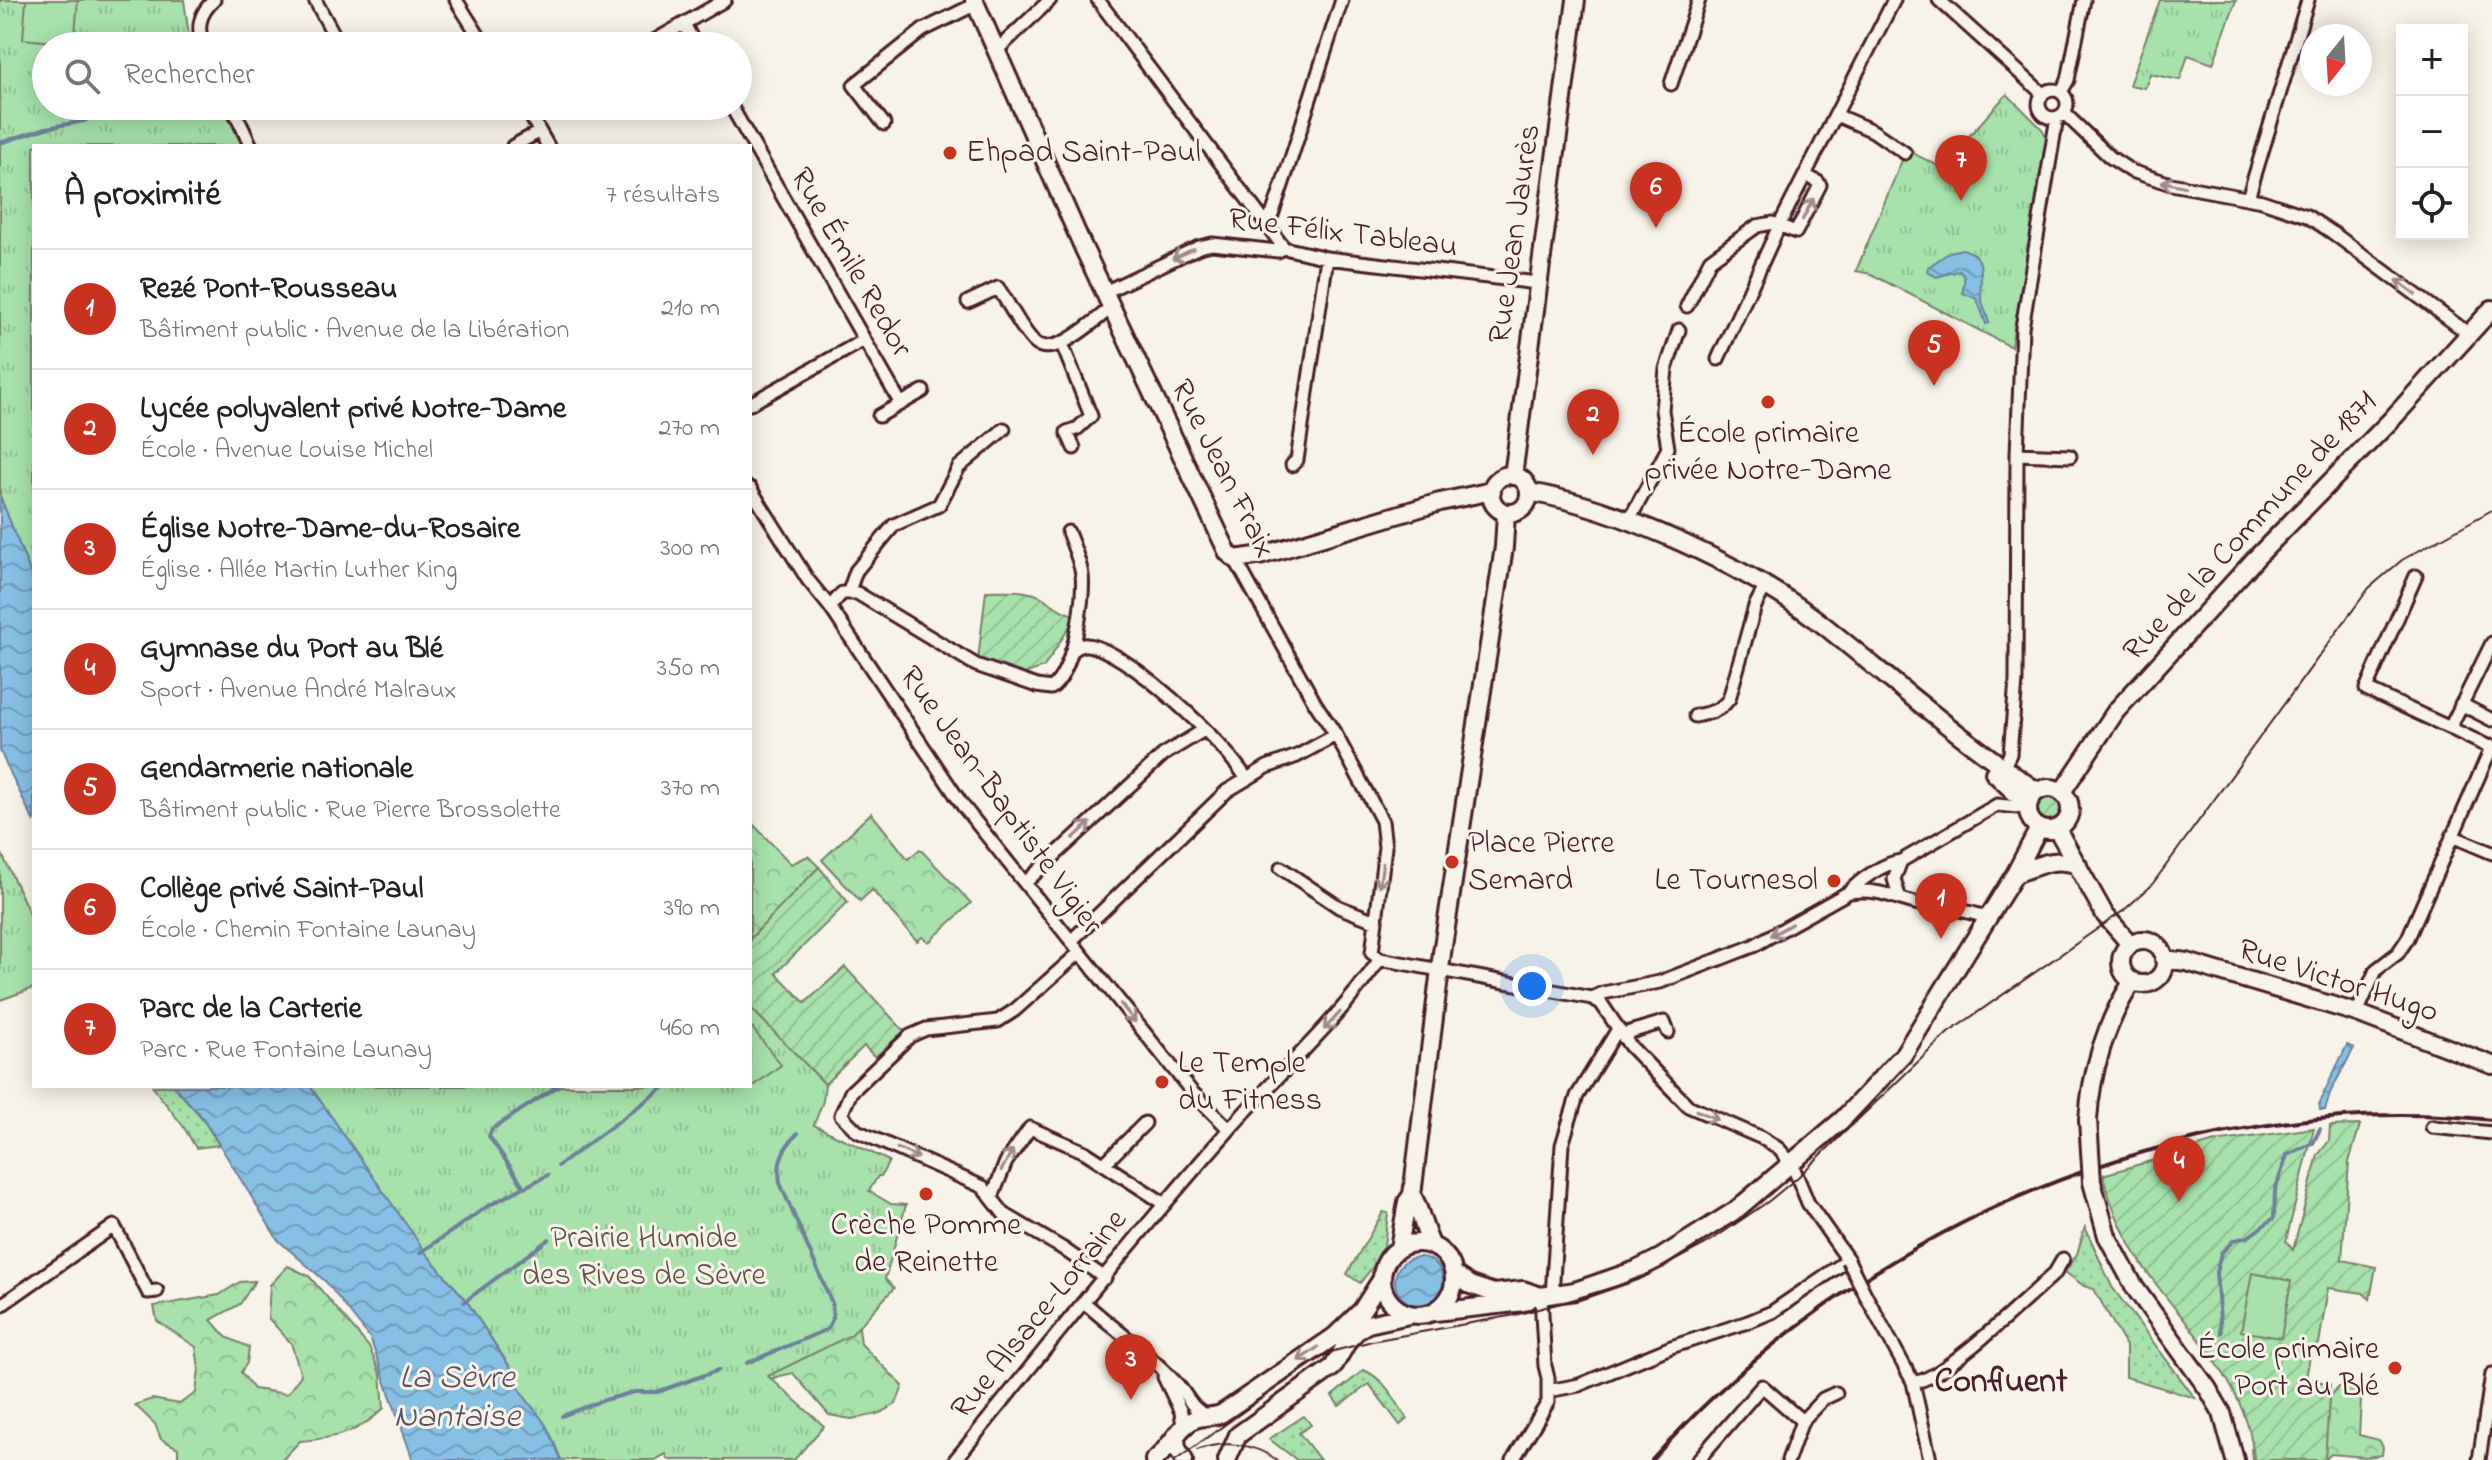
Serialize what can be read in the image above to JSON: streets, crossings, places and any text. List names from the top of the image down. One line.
{"streets":{"street":["Rue Félix Tableau","Rue Jean Jaurès","Rue Émile Redor","Rue Jean Fraix","Rue de la Commune de 1871","Rue Jean-Baptiste Vigier","Rue Victor Hugo","Rue Alsace-Lorraine"]},"crossings":[["Rue Félix Tableau","Rue Jean Jaurès"],["Rue Félix Tableau","Rue Jean Fraix"],["Rue Jean Fraix","Rue Alsace-Lorraine"],["Rue Jean-Baptiste Vigier","Rue Alsace-Lorraine"]],"one_way":["Rue Félix Tableau"],"districts":["Confluent"],"water":["La Sèvre Nantaise"],"parks":["Prairie Humide des Rives de Sèvre"],"places":["Ehpad Saint-Paul","École primaire privée Notre-Dame","Place Pierre Semard","Le Tournesol","Le Temple du Fitness","Crèche Pomme de Reinette","École primaire Port au Blé"],"north":"bottom","page":{"map_buttons":["+","−"],"search":"Rechercher","pins":["7","6","5","2","1","4","3"],"heading":["À proximité","7 résultats"],"list":[{"mark":"1","name":"Rezé Pont-Rousseau","note":"Bâtiment public · Avenue de la Libération","value":"210 m"},{"mark":"2","name":"Lycée polyvalent privé Notre-Dame","note":"École · Avenue Louise Michel","value":"270 m"},{"mark":"3","name":"Église Notre-Dame-du-Rosaire","note":"Église · Allée Martin Luther King","value":"300 m"},{"mark":"4","name":"Gymnase du Port au Blé","note":"Sport · Avenue André Malraux","value":"350 m"},{"mark":"5","name":"Gendarmerie nationale","note":"Bâtiment public · Rue Pierre Brossolette","value":"370 m"},{"mark":"6","name":"Collège privé Saint-Paul","note":"École · Chemin Fontaine Launay","value":"390 m"},{"mark":"7","name":"Parc de la Carterie","note":"Parc · Rue Fontaine Launay","value":"460 m"}]}}
